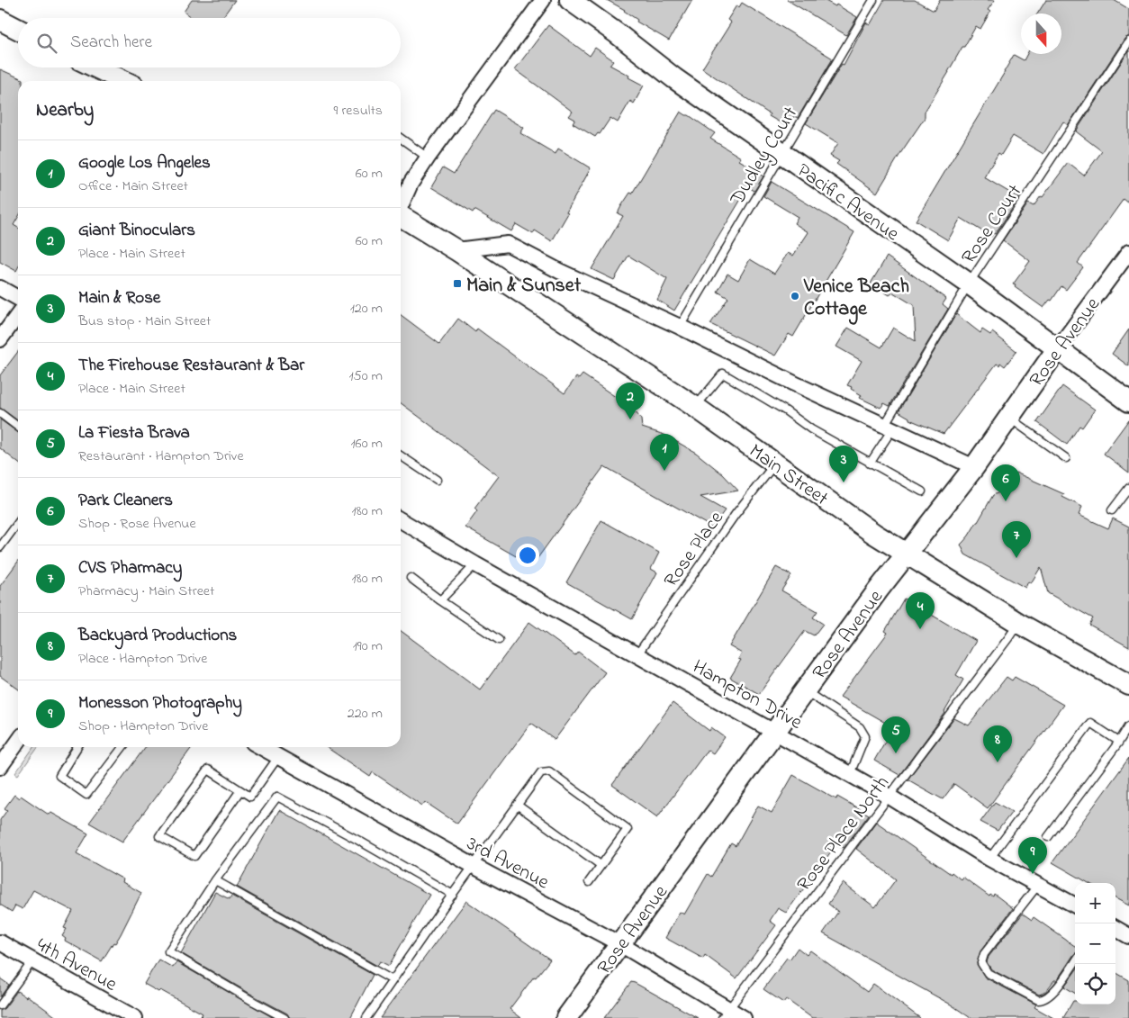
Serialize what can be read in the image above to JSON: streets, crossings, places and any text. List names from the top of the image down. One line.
{"streets":{"street":["Pacific Avenue","Rose Avenue","Main Street","Hampton Drive","3rd Avenue","4th Avenue"],"lane":["Dudley Court","Rose Court","Rose Place","Rose Place North"]},"crossings":[["Dudley Court","Pacific Avenue"],["Pacific Avenue","Rose Court"],["Pacific Avenue","Rose Avenue"],["Rose Avenue","Main Street"],["Rose Avenue","Hampton Drive"],["Rose Avenue","3rd Avenue"],["Main Street","Rose Place"],["Main Street","Rose Place North"],["Rose Place","Hampton Drive"],["Hampton Drive","Rose Place North"],["Rose Place North","3rd Avenue"]],"places":{"transit":["Main & Sunset"],"other":["Venice Beach Cottage"]},"north":"bottom","page":{"search":"Search here","heading":["Nearby","9 results"],"list":[{"mark":"1","name":"Google Los Angeles","note":"Office · Main Street","value":"60 m"},{"mark":"2","name":"Giant Binoculars","note":"Place · Main Street","value":"60 m"},{"mark":"3","name":"Main & Rose","note":"Bus stop · Main Street","value":"120 m"},{"mark":"4","name":"The Firehouse Restaurant & Bar","note":"Place · Main Street","value":"150 m"},{"mark":"5","name":"La Fiesta Brava","note":"Restaurant · Hampton Drive","value":"160 m"},{"mark":"6","name":"Park Cleaners","note":"Shop · Rose Avenue","value":"180 m"},{"mark":"7","name":"CVS Pharmacy","note":"Pharmacy · Main Street","value":"180 m"},{"mark":"8","name":"Backyard Productions","note":"Place · Hampton Drive","value":"190 m"},{"mark":"9","name":"Monesson Photography","note":"Shop · Hampton Drive","value":"220 m"}],"pins":["2","1","3","6","7","4","5","8","9"],"map_buttons":["+","−"]}}
